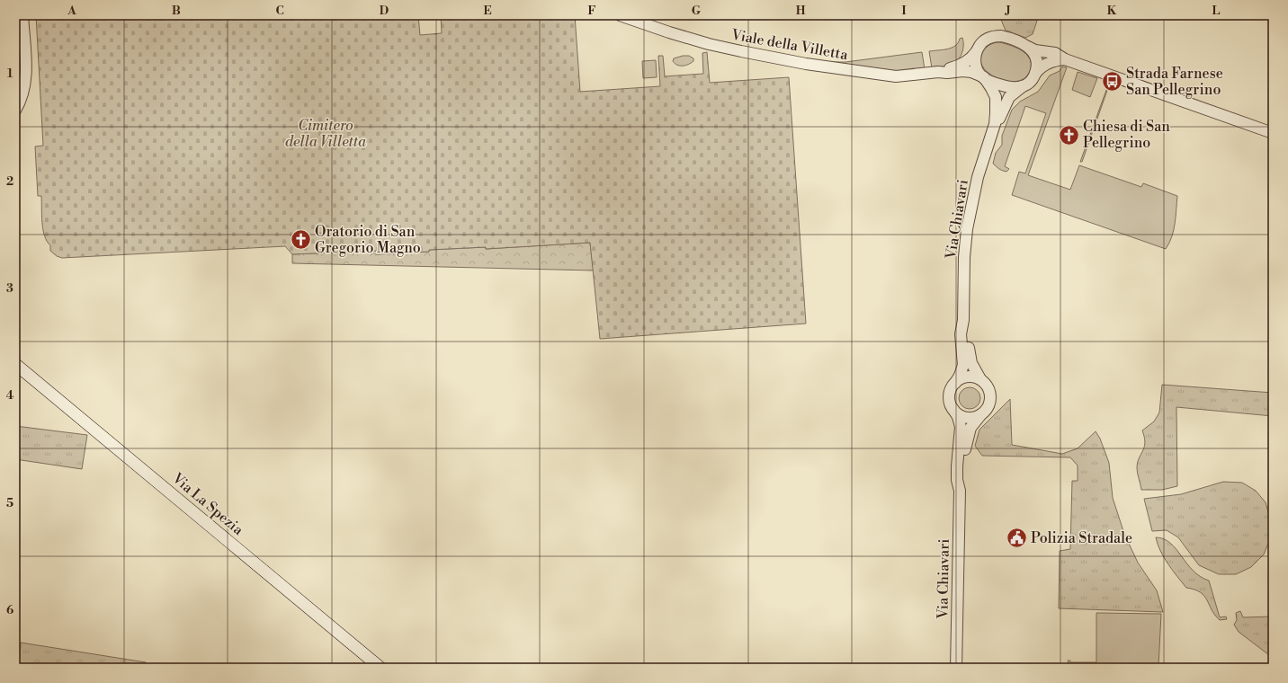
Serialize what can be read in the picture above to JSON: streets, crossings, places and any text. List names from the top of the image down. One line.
{"streets":{"main road":["Via La Spezia"],"street":["Viale della Villetta","Via Chiavari"]},"crossings":[["Viale della Villetta","Via Chiavari"]],"parks":["Cimitero della Villetta"],"places":{"bus stop":["Strada Farnese San Pellegrino"],"church":["Chiesa di San Pellegrino","Oratorio di San Gregorio Magno"],"public building":["Polizia Stradale"]},"grid":{"columns":["A","B","C","D","E","F","G","H","I","J","K","L"],"rows":["1","2","3","4","5","6"]}}
